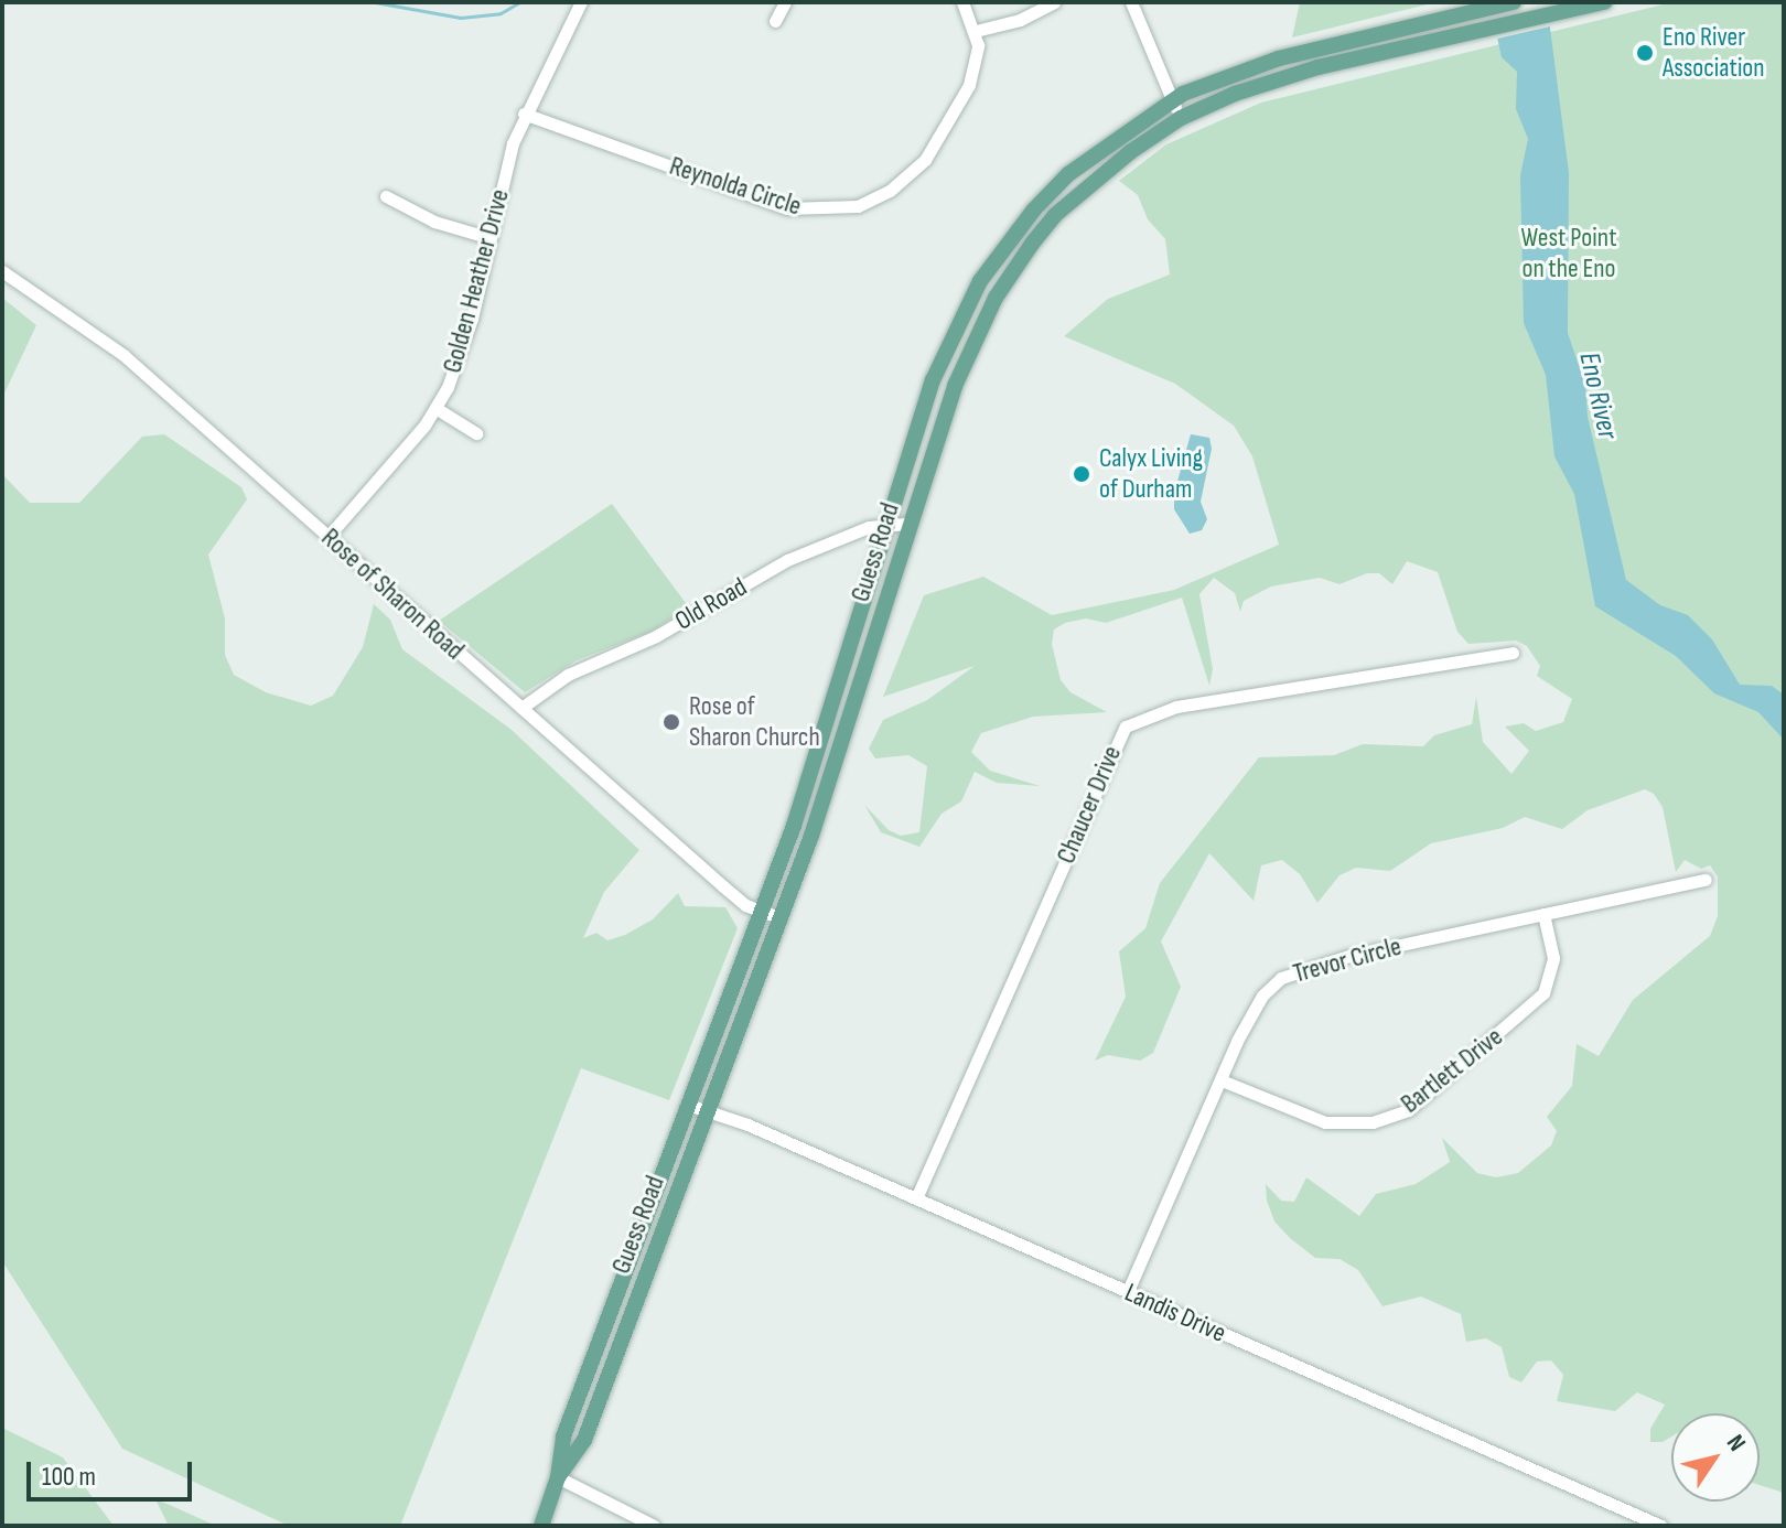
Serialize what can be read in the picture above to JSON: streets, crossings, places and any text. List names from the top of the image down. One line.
{"streets":{"main road":["Guess Road"],"street":["Reynolda Circle","Golden Heather Drive","Rose of Sharon Road","Old Road","Chaucer Drive","Trevor Circle","Bartlett Drive","Landis Drive"]},"crossings":[["Reynolda Circle","Golden Heather Drive"],["Golden Heather Drive","Rose of Sharon Road"],["Guess Road","Rose of Sharon Road"],["Guess Road","Old Road"],["Guess Road","Landis Drive"],["Rose of Sharon Road","Old Road"],["Chaucer Drive","Landis Drive"],["Trevor Circle","Bartlett Drive"],["Trevor Circle","Landis Drive"]],"water":["Eno River"],"parks":["West Point on the Eno"],"places":["Eno River Association","Calyx Living of Durham","Rose of Sharon Church"],"scale_bar":"100 m","north":"top right"}
